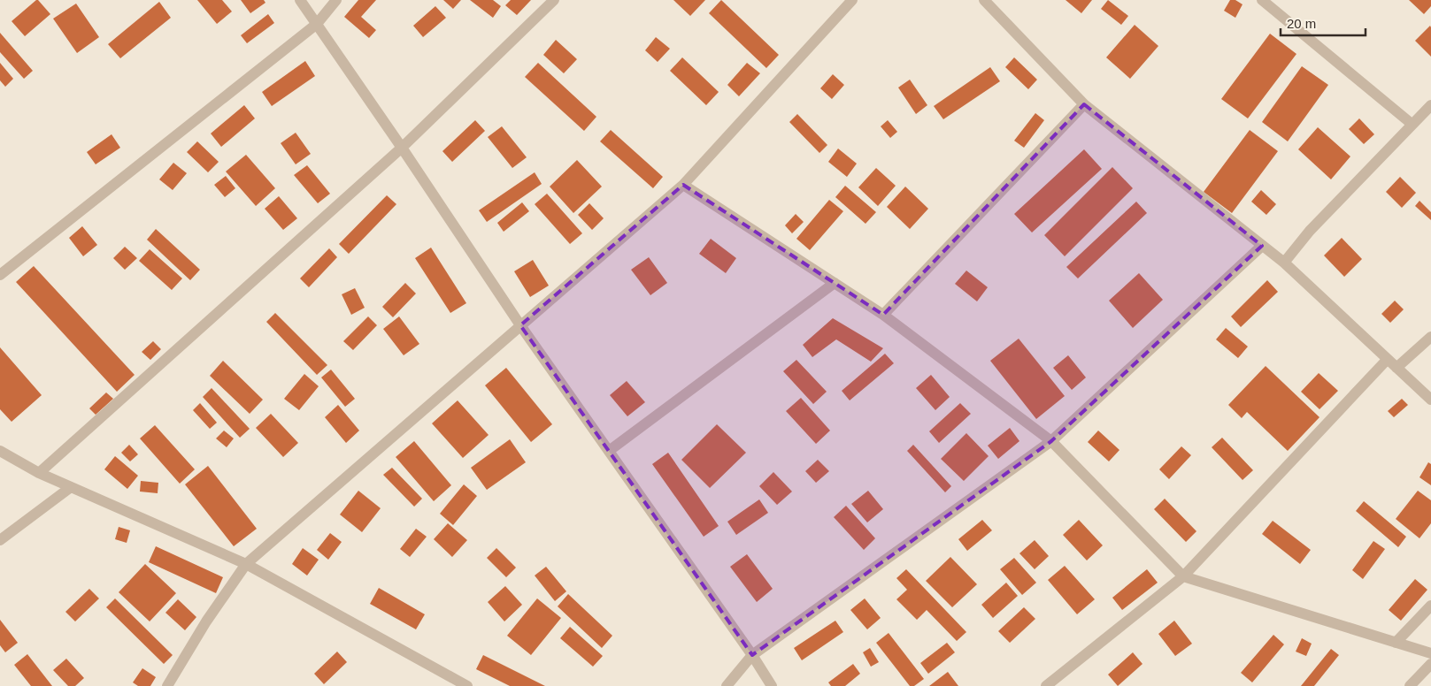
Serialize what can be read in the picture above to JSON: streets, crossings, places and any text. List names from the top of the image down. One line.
{"scale_bar":"20 m"}
